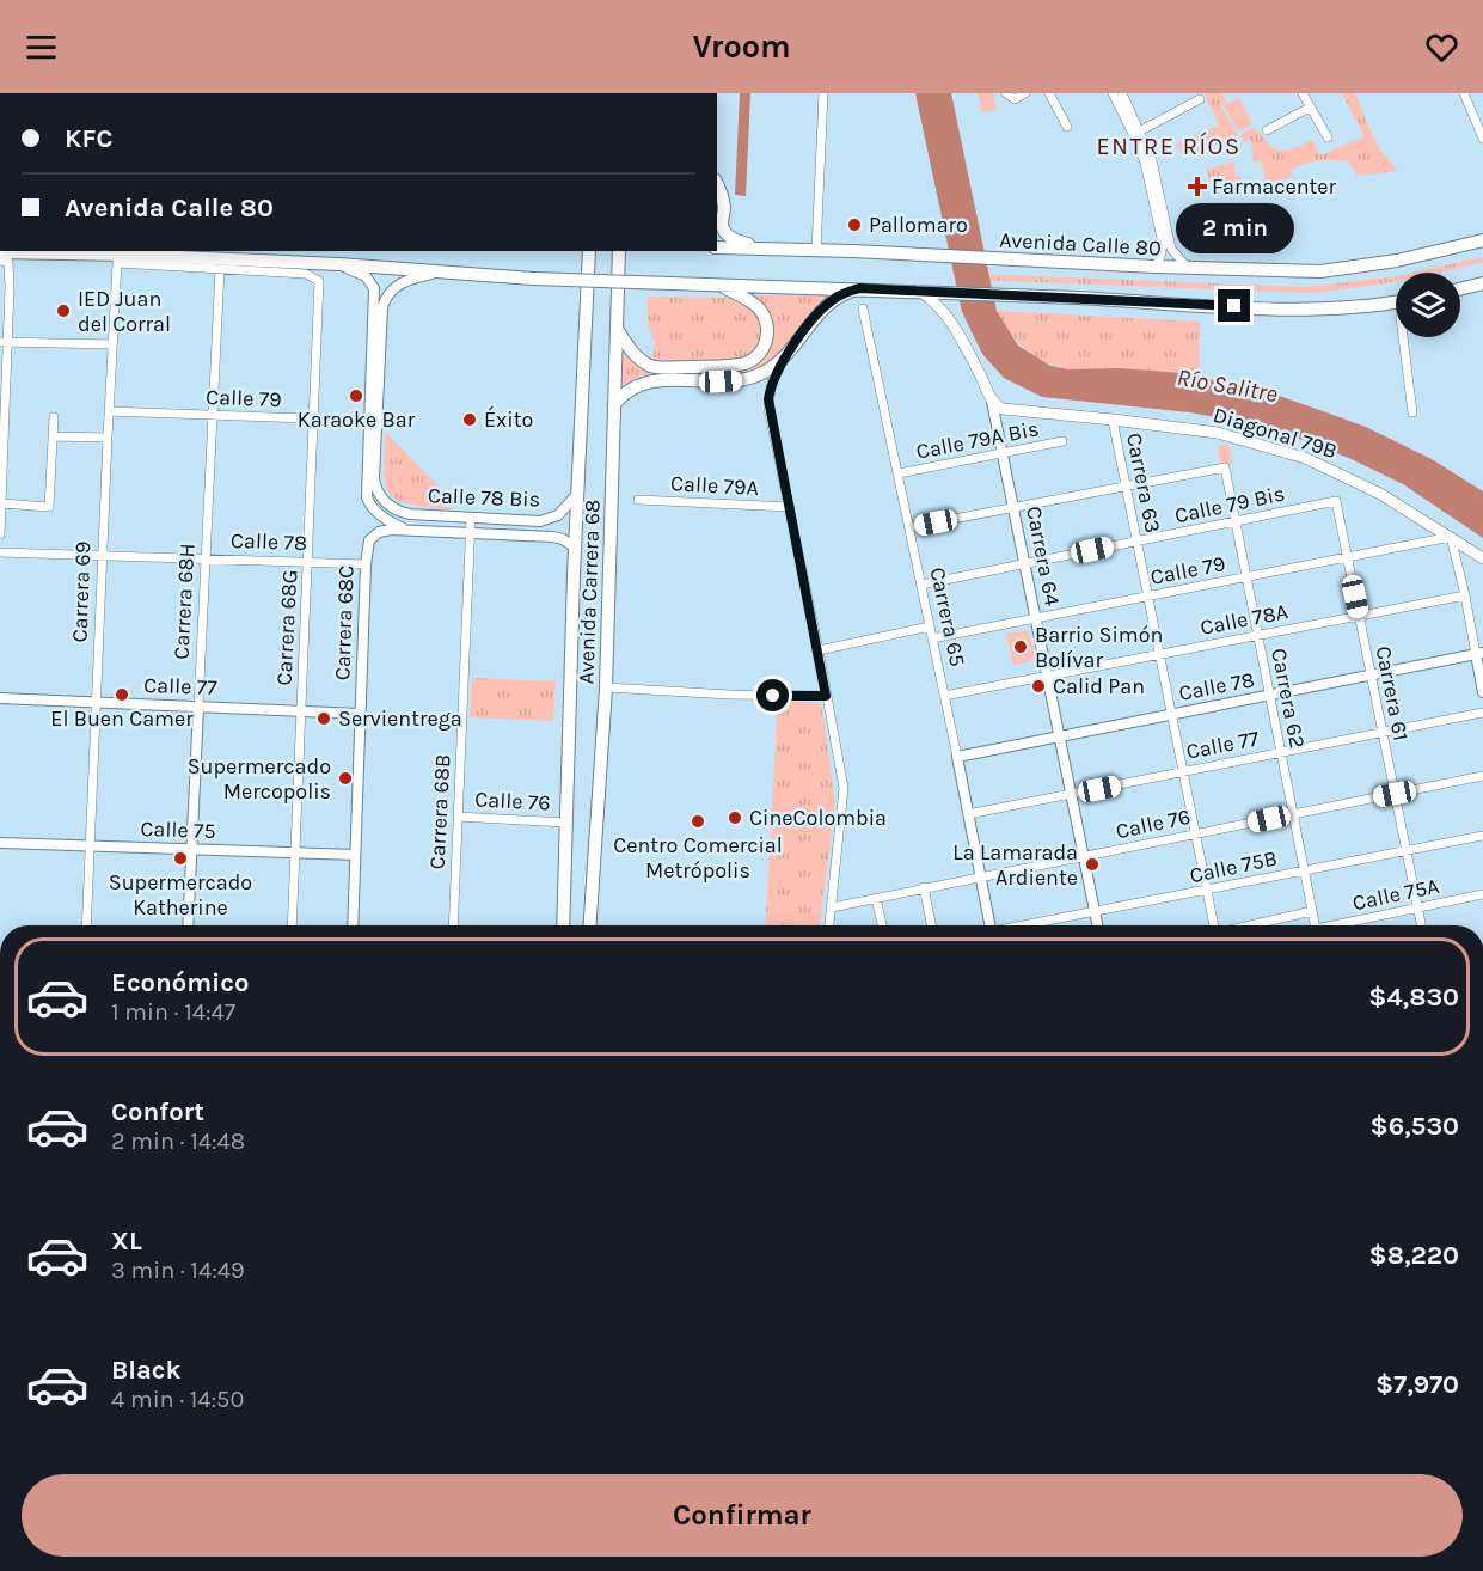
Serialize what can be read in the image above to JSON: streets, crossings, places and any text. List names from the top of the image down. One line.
{"streets":{"main road":["Avenida Calle 80","Diagonal 79B","Carrera 64","Avenida Carrera 68"],"street":["Calle 79","Calle 79A Bis","Carrera 63","Calle 79A","Calle 78 Bis","Calle 79 Bis","Calle 78","Carrera 69","Carrera 68H","Carrera 65","Calle 78A","Carrera 68C","Carrera 68G","Calle 77","Carrera 61","Carrera 62","Calle 76","Carrera 68B","Calle 75","Calle 75B","Calle 75A"]},"crossings":[["Calle 79","Diagonal 79B"],["Calle 79","Carrera 63"],["Calle 79","Calle 78 Bis"],["Calle 79","Carrera 64"],["Calle 79","Carrera 69"],["Calle 79","Carrera 68H"],["Calle 79","Carrera 65"],["Calle 79","Carrera 68G"],["Calle 79","Carrera 61"],["Calle 79","Carrera 62"],["Diagonal 79B","Carrera 63"],["Diagonal 79B","Carrera 64"],["Calle 79A Bis","Carrera 64"],["Calle 79A Bis","Carrera 65"],["Carrera 63","Calle 79 Bis"],["Carrera 63","Calle 78"],["Carrera 63","Calle 78A"],["Carrera 63","Calle 77"],["Carrera 63","Carrera 62"],["Carrera 63","Calle 76"],["Carrera 63","Calle 75B"],["Calle 78 Bis","Avenida Carrera 68"],["Calle 78 Bis","Carrera 68C"],["Calle 78 Bis","Carrera 68B"],["Calle 79 Bis","Carrera 64"],["Calle 79 Bis","Carrera 65"],["Calle 79 Bis","Carrera 61"],["Calle 79 Bis","Carrera 62"],["Calle 78","Carrera 64"],["Calle 78","Carrera 69"],["Calle 78","Carrera 68H"],["Calle 78","Carrera 65"],["Calle 78","Carrera 68C"],["Calle 78","Carrera 68G"],["Calle 78","Carrera 61"],["Calle 78","Carrera 62"],["Carrera 64","Calle 78A"],["Carrera 64","Calle 77"],["Carrera 64","Calle 76"],["Carrera 64","Calle 75B"],["Carrera 69","Calle 77"],["Carrera 69","Calle 75"],["Avenida Carrera 68","Calle 76"],["Carrera 68H","Calle 77"],["Carrera 68H","Calle 75"],["Carrera 65","Calle 78A"],["Carrera 65","Calle 77"],["Carrera 65","Calle 76"],["Calle 78A","Carrera 61"],["Calle 78A","Carrera 62"],["Carrera 68C","Calle 77"],["Carrera 68C","Calle 75"],["Carrera 68G","Calle 77"],["Carrera 68G","Calle 75"],["Calle 77","Carrera 61"],["Calle 77","Carrera 62"],["Carrera 61","Calle 76"],["Carrera 61","Calle 75B"],["Carrera 61","Calle 75A"],["Carrera 62","Calle 76"],["Carrera 62","Calle 75B"],["Calle 76","Carrera 68B"]],"districts":["ENTRE RÍOS"],"water":["Río Salitre"],"places":{"health":["Farmacenter"],"other":["Pallomaro","IED Juan del Corral","Karaoke Bar","Éxito","Barrio Simón Bolívar","Calid Pan","El Buen Camer","Servientrega","Supermercado Mercopolis","CineColombia","Centro Comercial Metrópolis","Supermercado Katherine","La Lamarada Ardiente"]},"page":{"header":"Vroom","banner":["KFC","Avenida Calle 80"],"bubble":"2 min","list":[{"name":"Económico","note":"1 min · 14:47","value":"$4,830"},{"name":"Confort","note":"2 min · 14:48","value":"$6,530"},{"name":"XL","note":"3 min · 14:49","value":"$8,220"},{"name":"Black","note":"4 min · 14:50","value":"$7,970"}],"buttons":"Confirmar"}}
